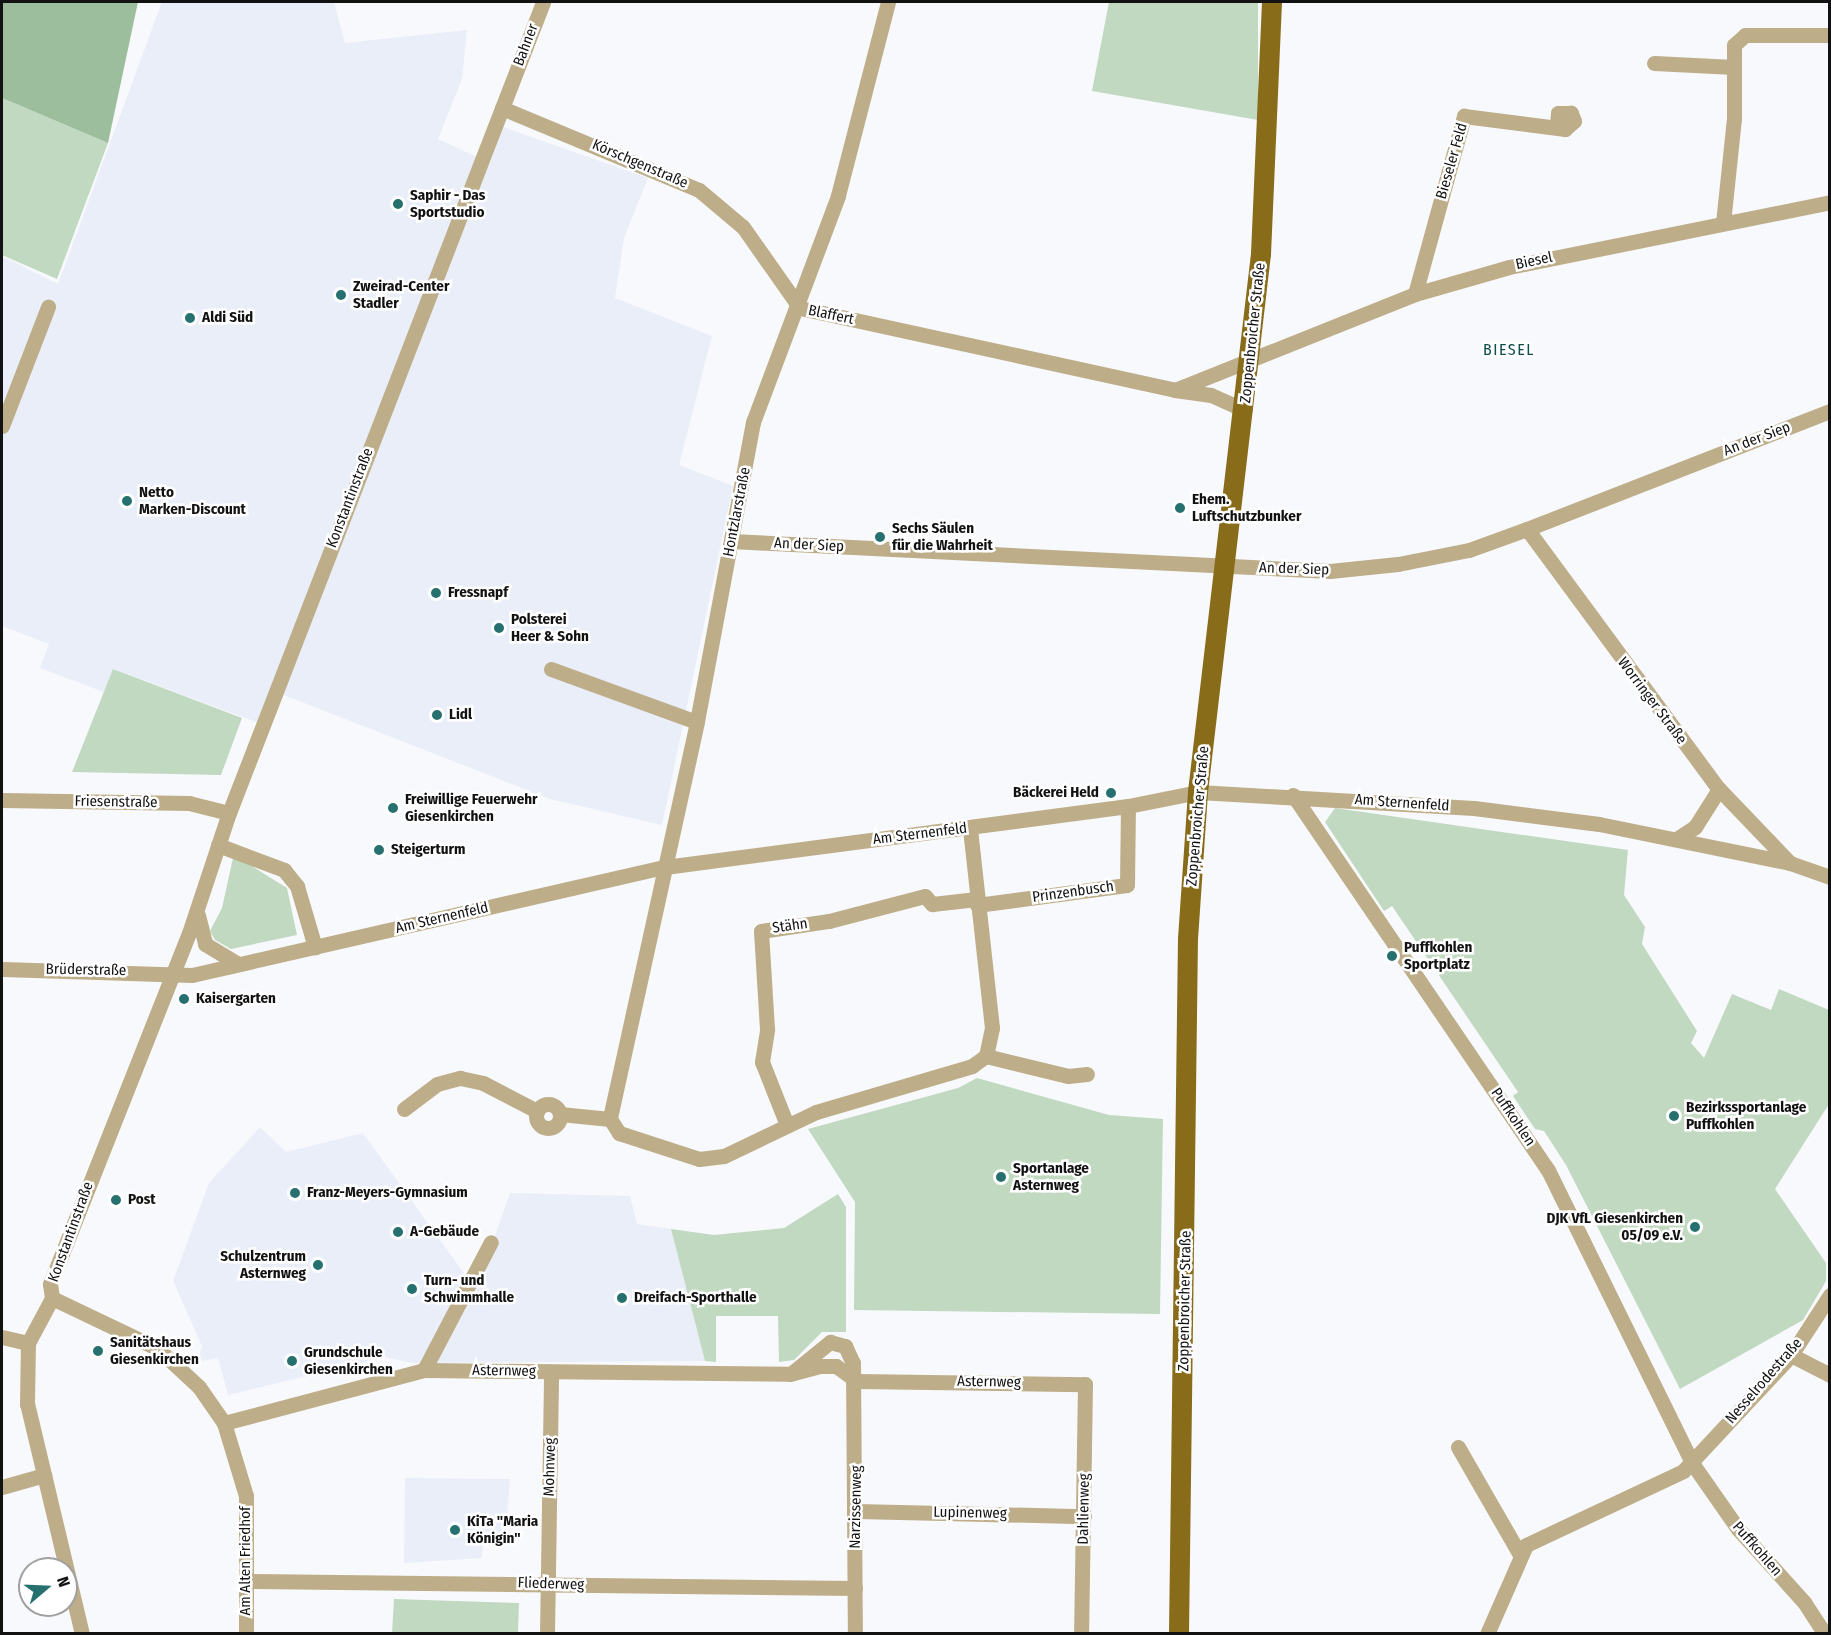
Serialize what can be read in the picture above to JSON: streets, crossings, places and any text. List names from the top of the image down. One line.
{"streets":{"main road":["Zoppenbroicher Straße"],"street":["Bahner","Bieseler Feld","Körschgenstraße","Biesel","Blaffert","An der Siep","Konstantinstraße","Hontzlarstraße","Worringer Straße","Friesenstraße","Am Sternenfeld","Prinzenbusch","Stähn","Brüderstraße","Puffkohlen","Asternweg","Nesselrodestraße","Mohnweg","Narzissenweg","Dahlienweg","Lupinenweg","Am Alten Friedhof","Fliederweg"]},"crossings":[["Bahner","Konstantinstraße"],["Bieseler Feld","Biesel"],["Körschgenstraße","Blaffert"],["Körschgenstraße","Konstantinstraße"],["Körschgenstraße","Hontzlarstraße"],["Biesel","Zoppenbroicher Straße"],["Blaffert","Zoppenbroicher Straße"],["Blaffert","Hontzlarstraße"],["Zoppenbroicher Straße","An der Siep"],["Zoppenbroicher Straße","Am Sternenfeld"],["An der Siep","Hontzlarstraße"],["An der Siep","Worringer Straße"],["Konstantinstraße","Friesenstraße"],["Konstantinstraße","Am Sternenfeld"],["Konstantinstraße","Brüderstraße"],["Konstantinstraße","Am Alten Friedhof"],["Hontzlarstraße","Am Sternenfeld"],["Worringer Straße","Am Sternenfeld"],["Am Sternenfeld","Prinzenbusch"],["Am Sternenfeld","Brüderstraße"],["Am Sternenfeld","Puffkohlen"],["Prinzenbusch","Stähn"],["Puffkohlen","Nesselrodestraße"],["Asternweg","Mohnweg"],["Asternweg","Narzissenweg"],["Asternweg","Dahlienweg"],["Asternweg","Am Alten Friedhof"],["Mohnweg","Fliederweg"],["Narzissenweg","Lupinenweg"],["Narzissenweg","Fliederweg"],["Dahlienweg","Lupinenweg"],["Am Alten Friedhof","Fliederweg"]],"districts":["BIESEL"],"places":["Saphir - Das Sportstudio","Zweirad-Center Stadler","Aldi Süd","Netto Marken-Discount","Ehem. Luftschutzbunker","Sechs Säulen für die Wahrheit","Fressnapf","Polsterei Heer & Sohn","Lidl","Bäckerei Held","Freiwillige Feuerwehr Giesenkirchen","Steigerturm","Puffkohlen Sportplatz","Kaisergarten","Bezirkssportanlage Puffkohlen","Sportanlage Asternweg","Franz-Meyers-Gymnasium","Post","DJK VfL Giesenkirchen 05/09 e.V.","A-Gebäude","Schulzentrum Asternweg","Turn- und Schwimmhalle","Dreifach-Sporthalle","Sanitätshaus Giesenkirchen","Grundschule Giesenkirchen","KiTa \"Maria Königin\""],"north":"right"}
